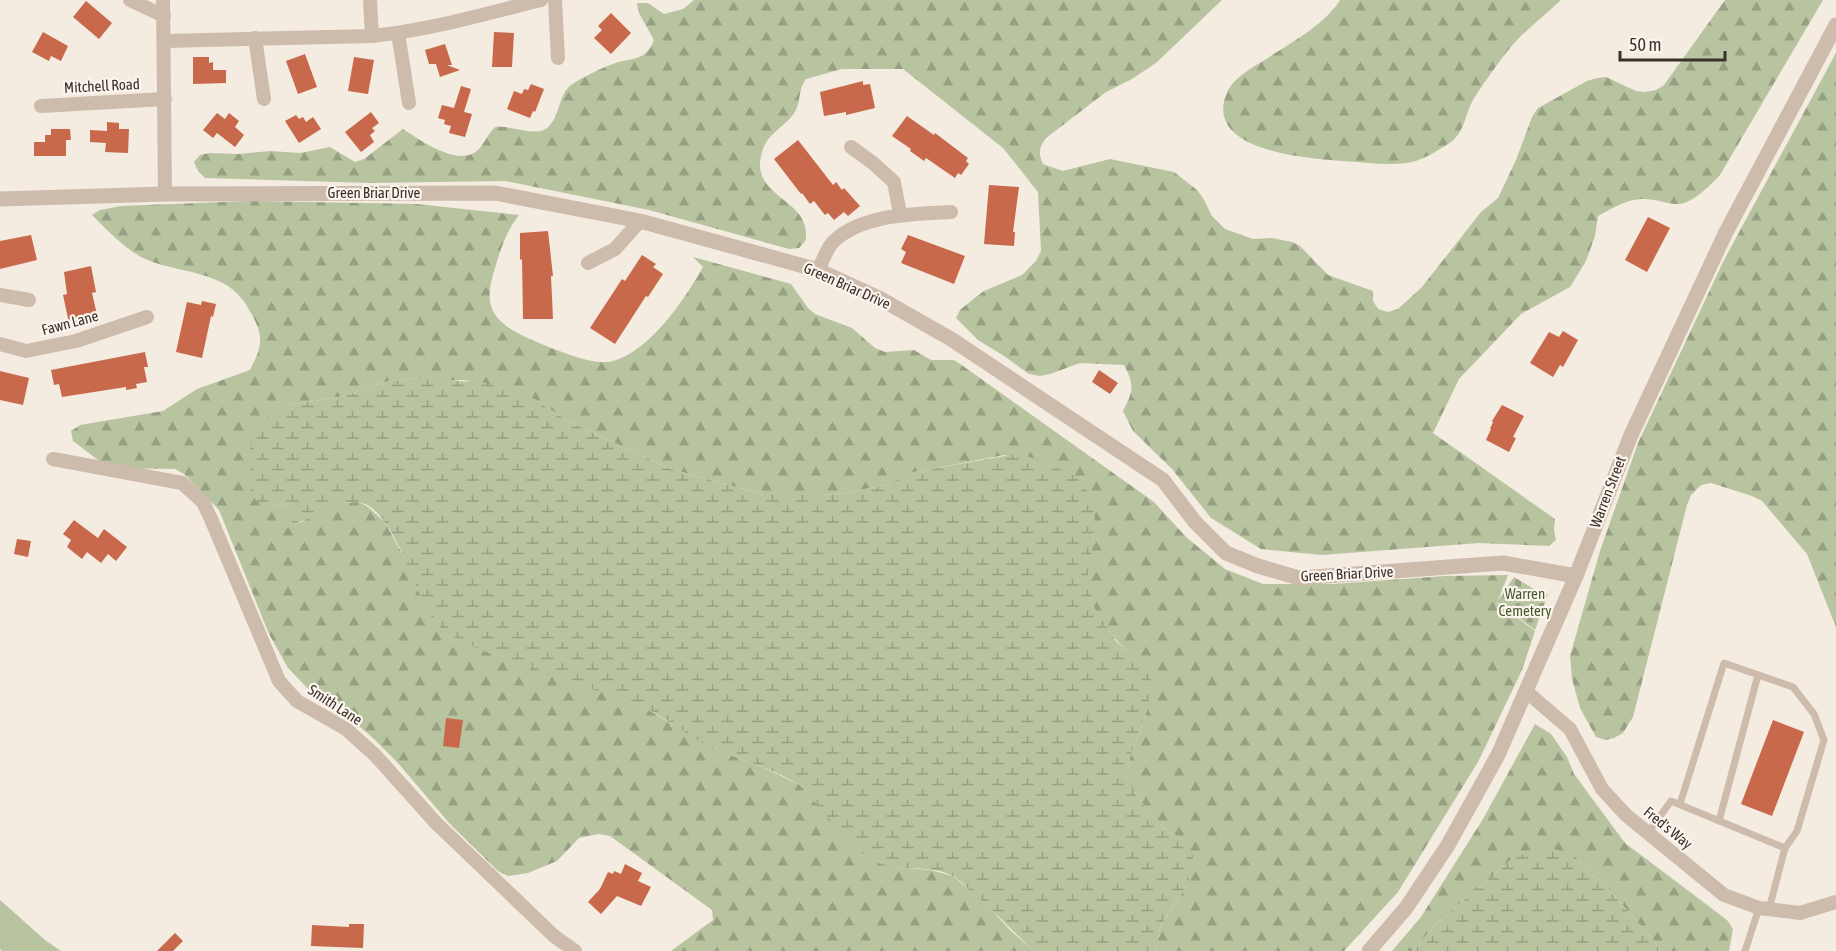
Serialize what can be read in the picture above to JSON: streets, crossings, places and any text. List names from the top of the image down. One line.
{"streets":{"street":["Mitchell Road","Green Briar Drive","Fawn Lane","Warren Street","Smith Lane","Fred's Way"]},"crossings":[["Green Briar Drive","Warren Street"],["Warren Street","Fred's Way"]],"parks":["Warren Cemetery"],"scale_bar":"50 m"}
